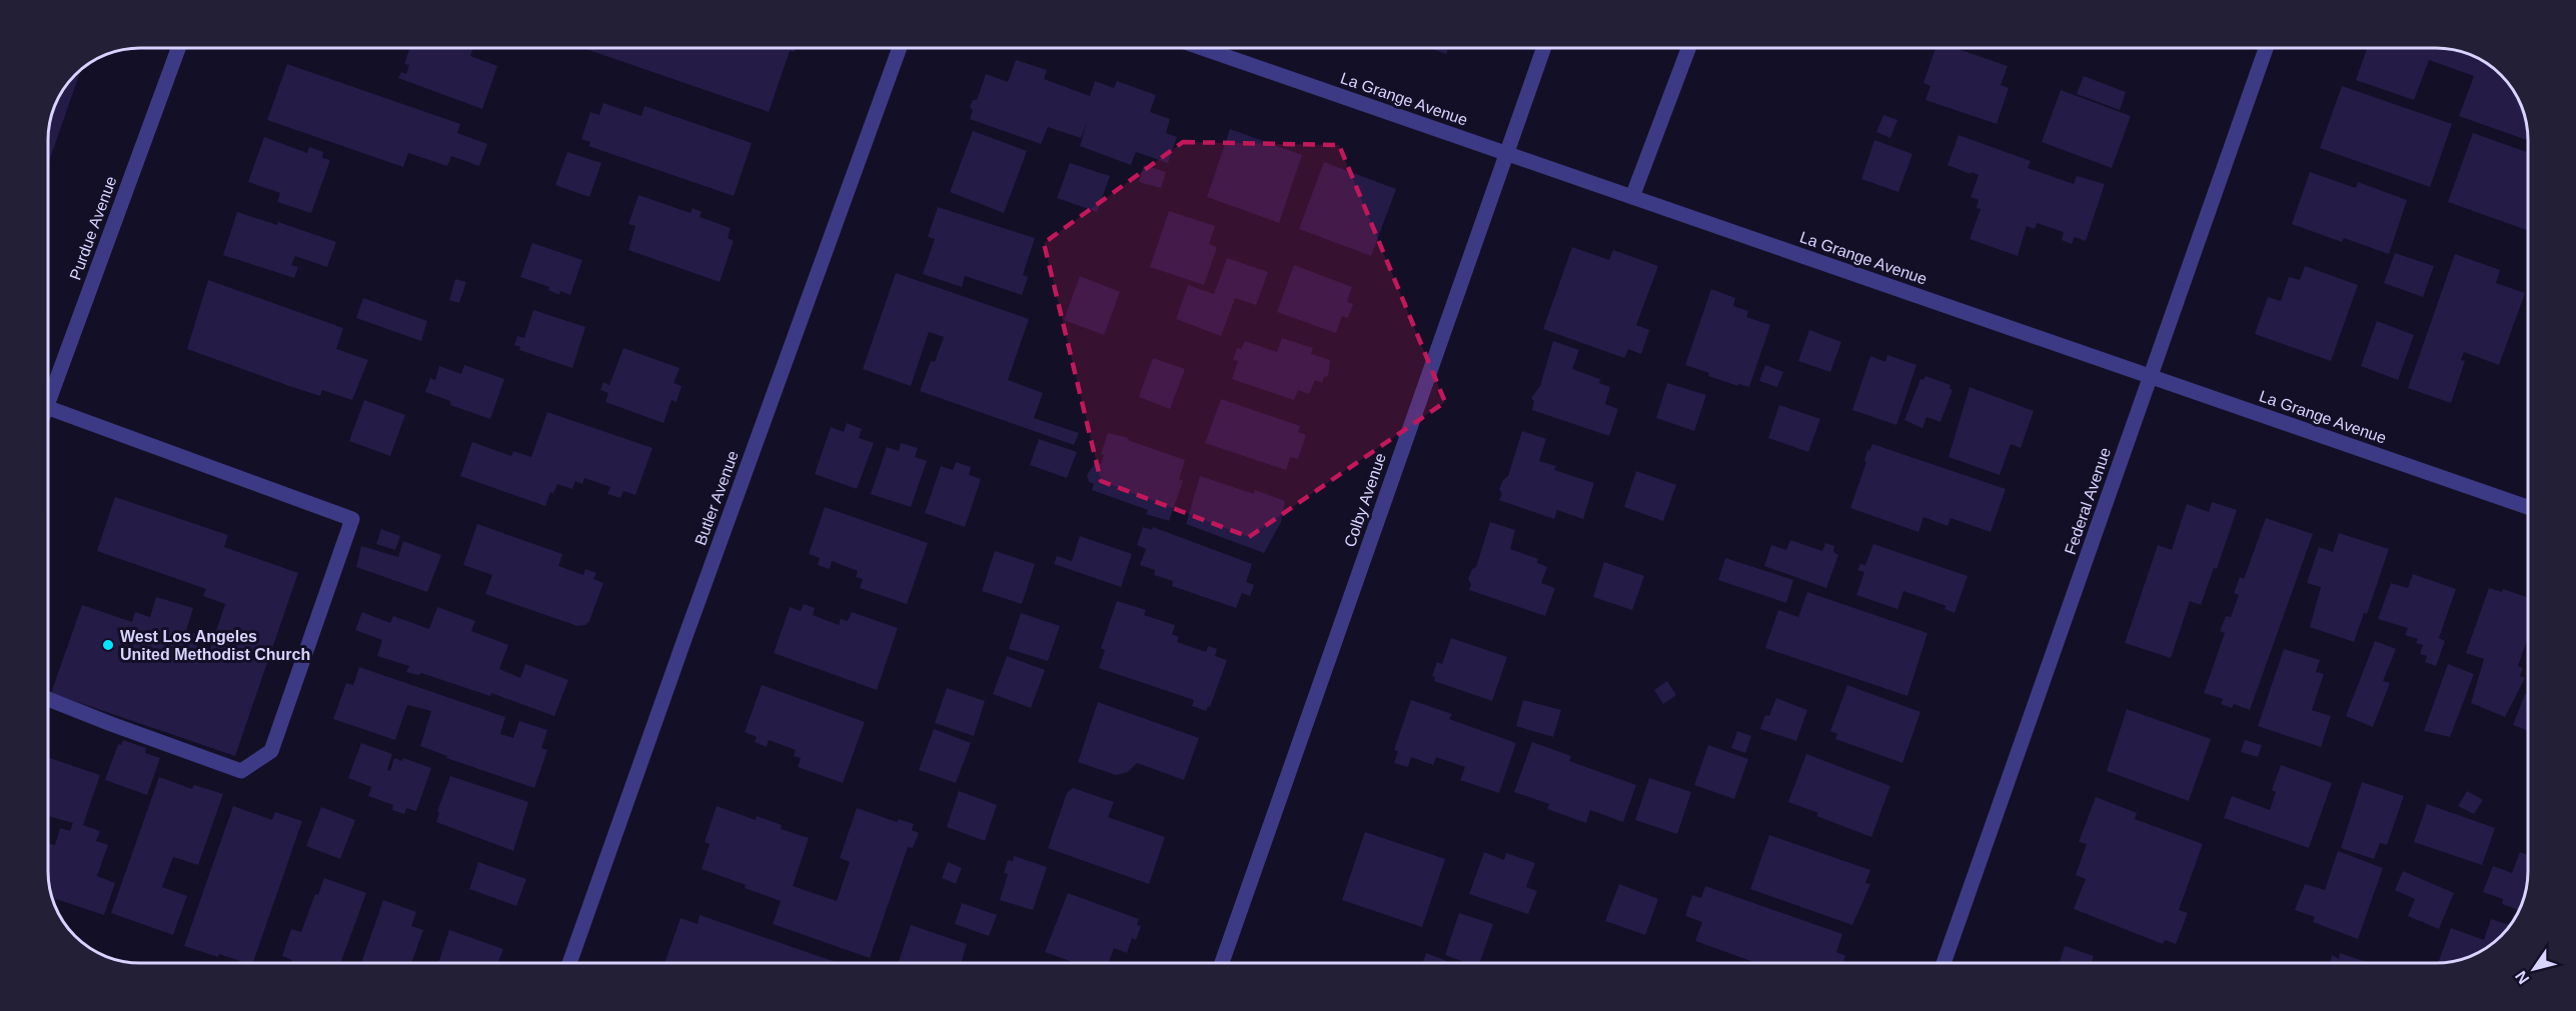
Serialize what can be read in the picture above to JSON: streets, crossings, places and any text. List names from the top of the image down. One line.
{"streets":{"street":["La Grange Avenue","Purdue Avenue","Butler Avenue","Colby Avenue","Federal Avenue"]},"crossings":[["La Grange Avenue","Colby Avenue"],["La Grange Avenue","Federal Avenue"]],"places":["West Los Angeles United Methodist Church"],"north":"bottom left"}
